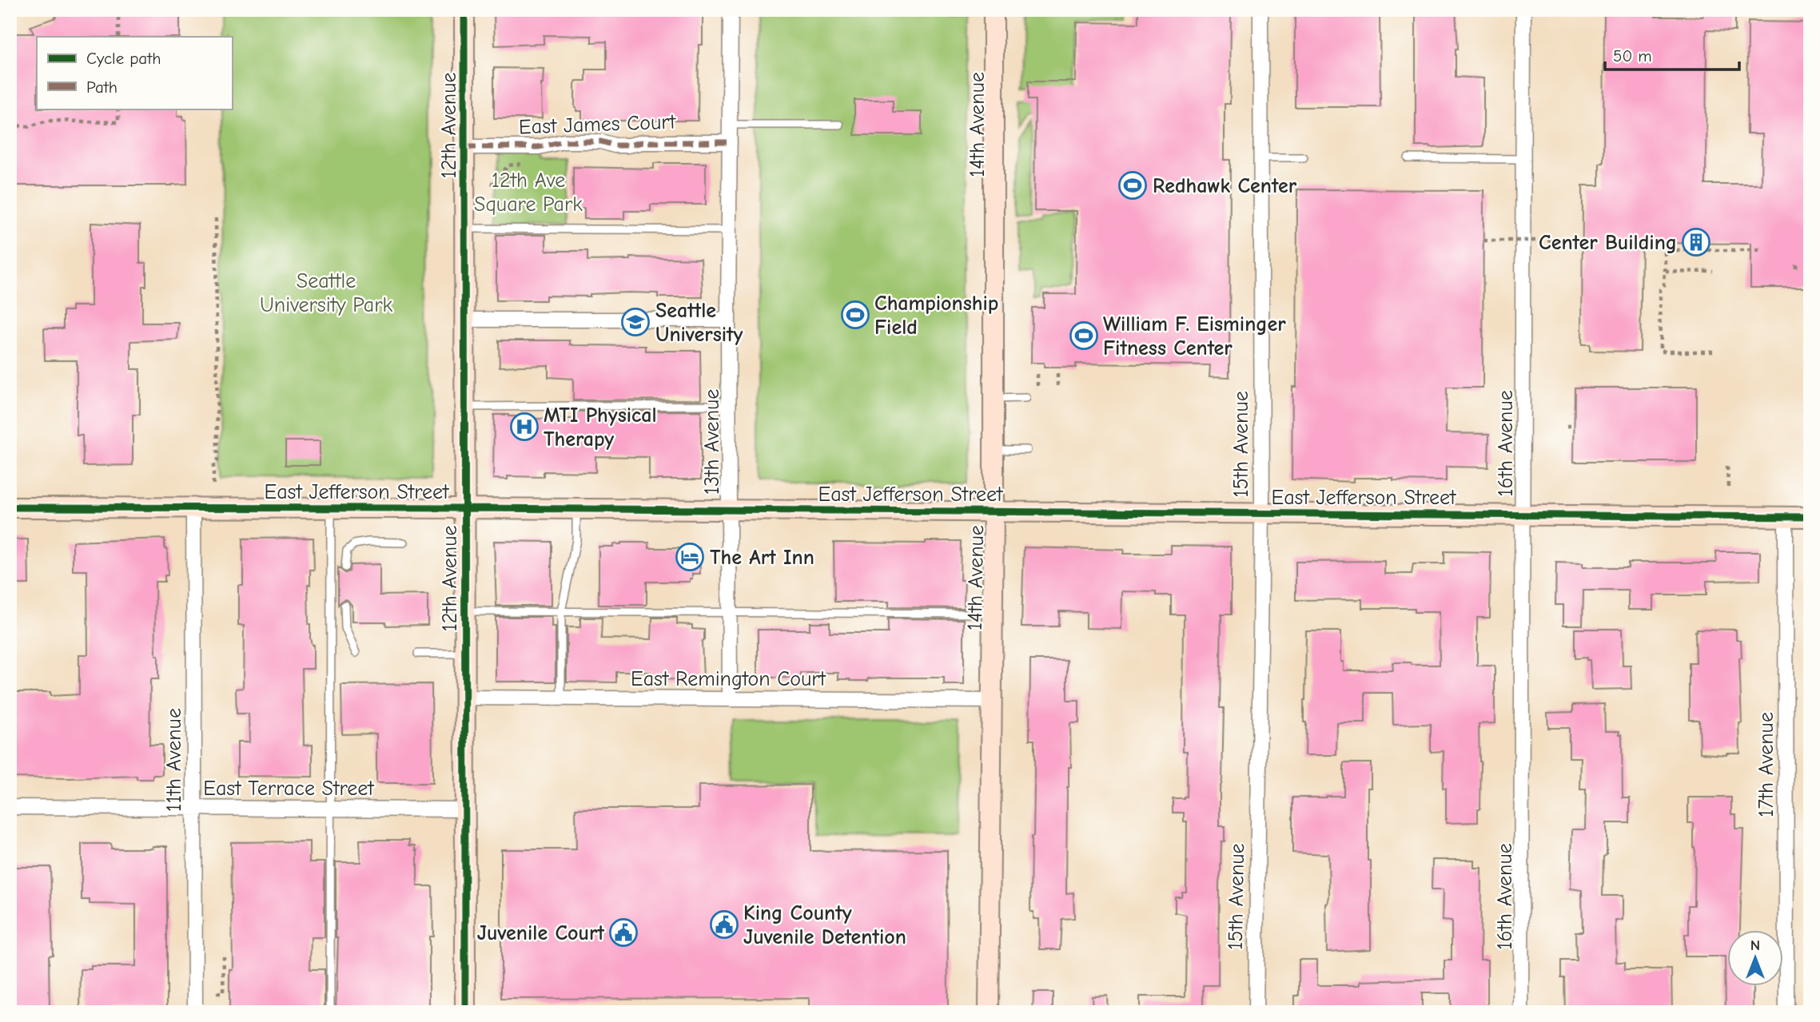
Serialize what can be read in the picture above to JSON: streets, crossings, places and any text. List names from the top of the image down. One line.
{"streets":{"street":["East James Court","14th Avenue","12th Avenue","13th Avenue","16th Avenue","15th Avenue","East Jefferson Street","East Remington Court","11th Avenue","17th Avenue","East Terrace Street"]},"crossings":[["East James Court","12th Avenue"],["East James Court","13th Avenue"],["14th Avenue","East Jefferson Street"],["14th Avenue","East Remington Court"],["12th Avenue","East Jefferson Street"],["12th Avenue","East Remington Court"],["12th Avenue","East Terrace Street"],["13th Avenue","East Jefferson Street"],["13th Avenue","East Remington Court"],["16th Avenue","East Jefferson Street"],["15th Avenue","East Jefferson Street"],["East Jefferson Street","11th Avenue"],["East Jefferson Street","17th Avenue"],["11th Avenue","East Terrace Street"]],"parks":["12th Ave Square Park","Seattle University Park"],"places":{"sports":["Redhawk Center","Championship Field","William F. Eisminger Fitness Center"],"building":["Center Building"],"school or university":["Seattle University"],"hospital":["MTI Physical Therapy"],"hotel":["The Art Inn"],"public building":["King County Juvenile Detention","Juvenile Court"]},"legend":["Cycle path","Path"],"scale_bar":"50 m","north":"top"}
